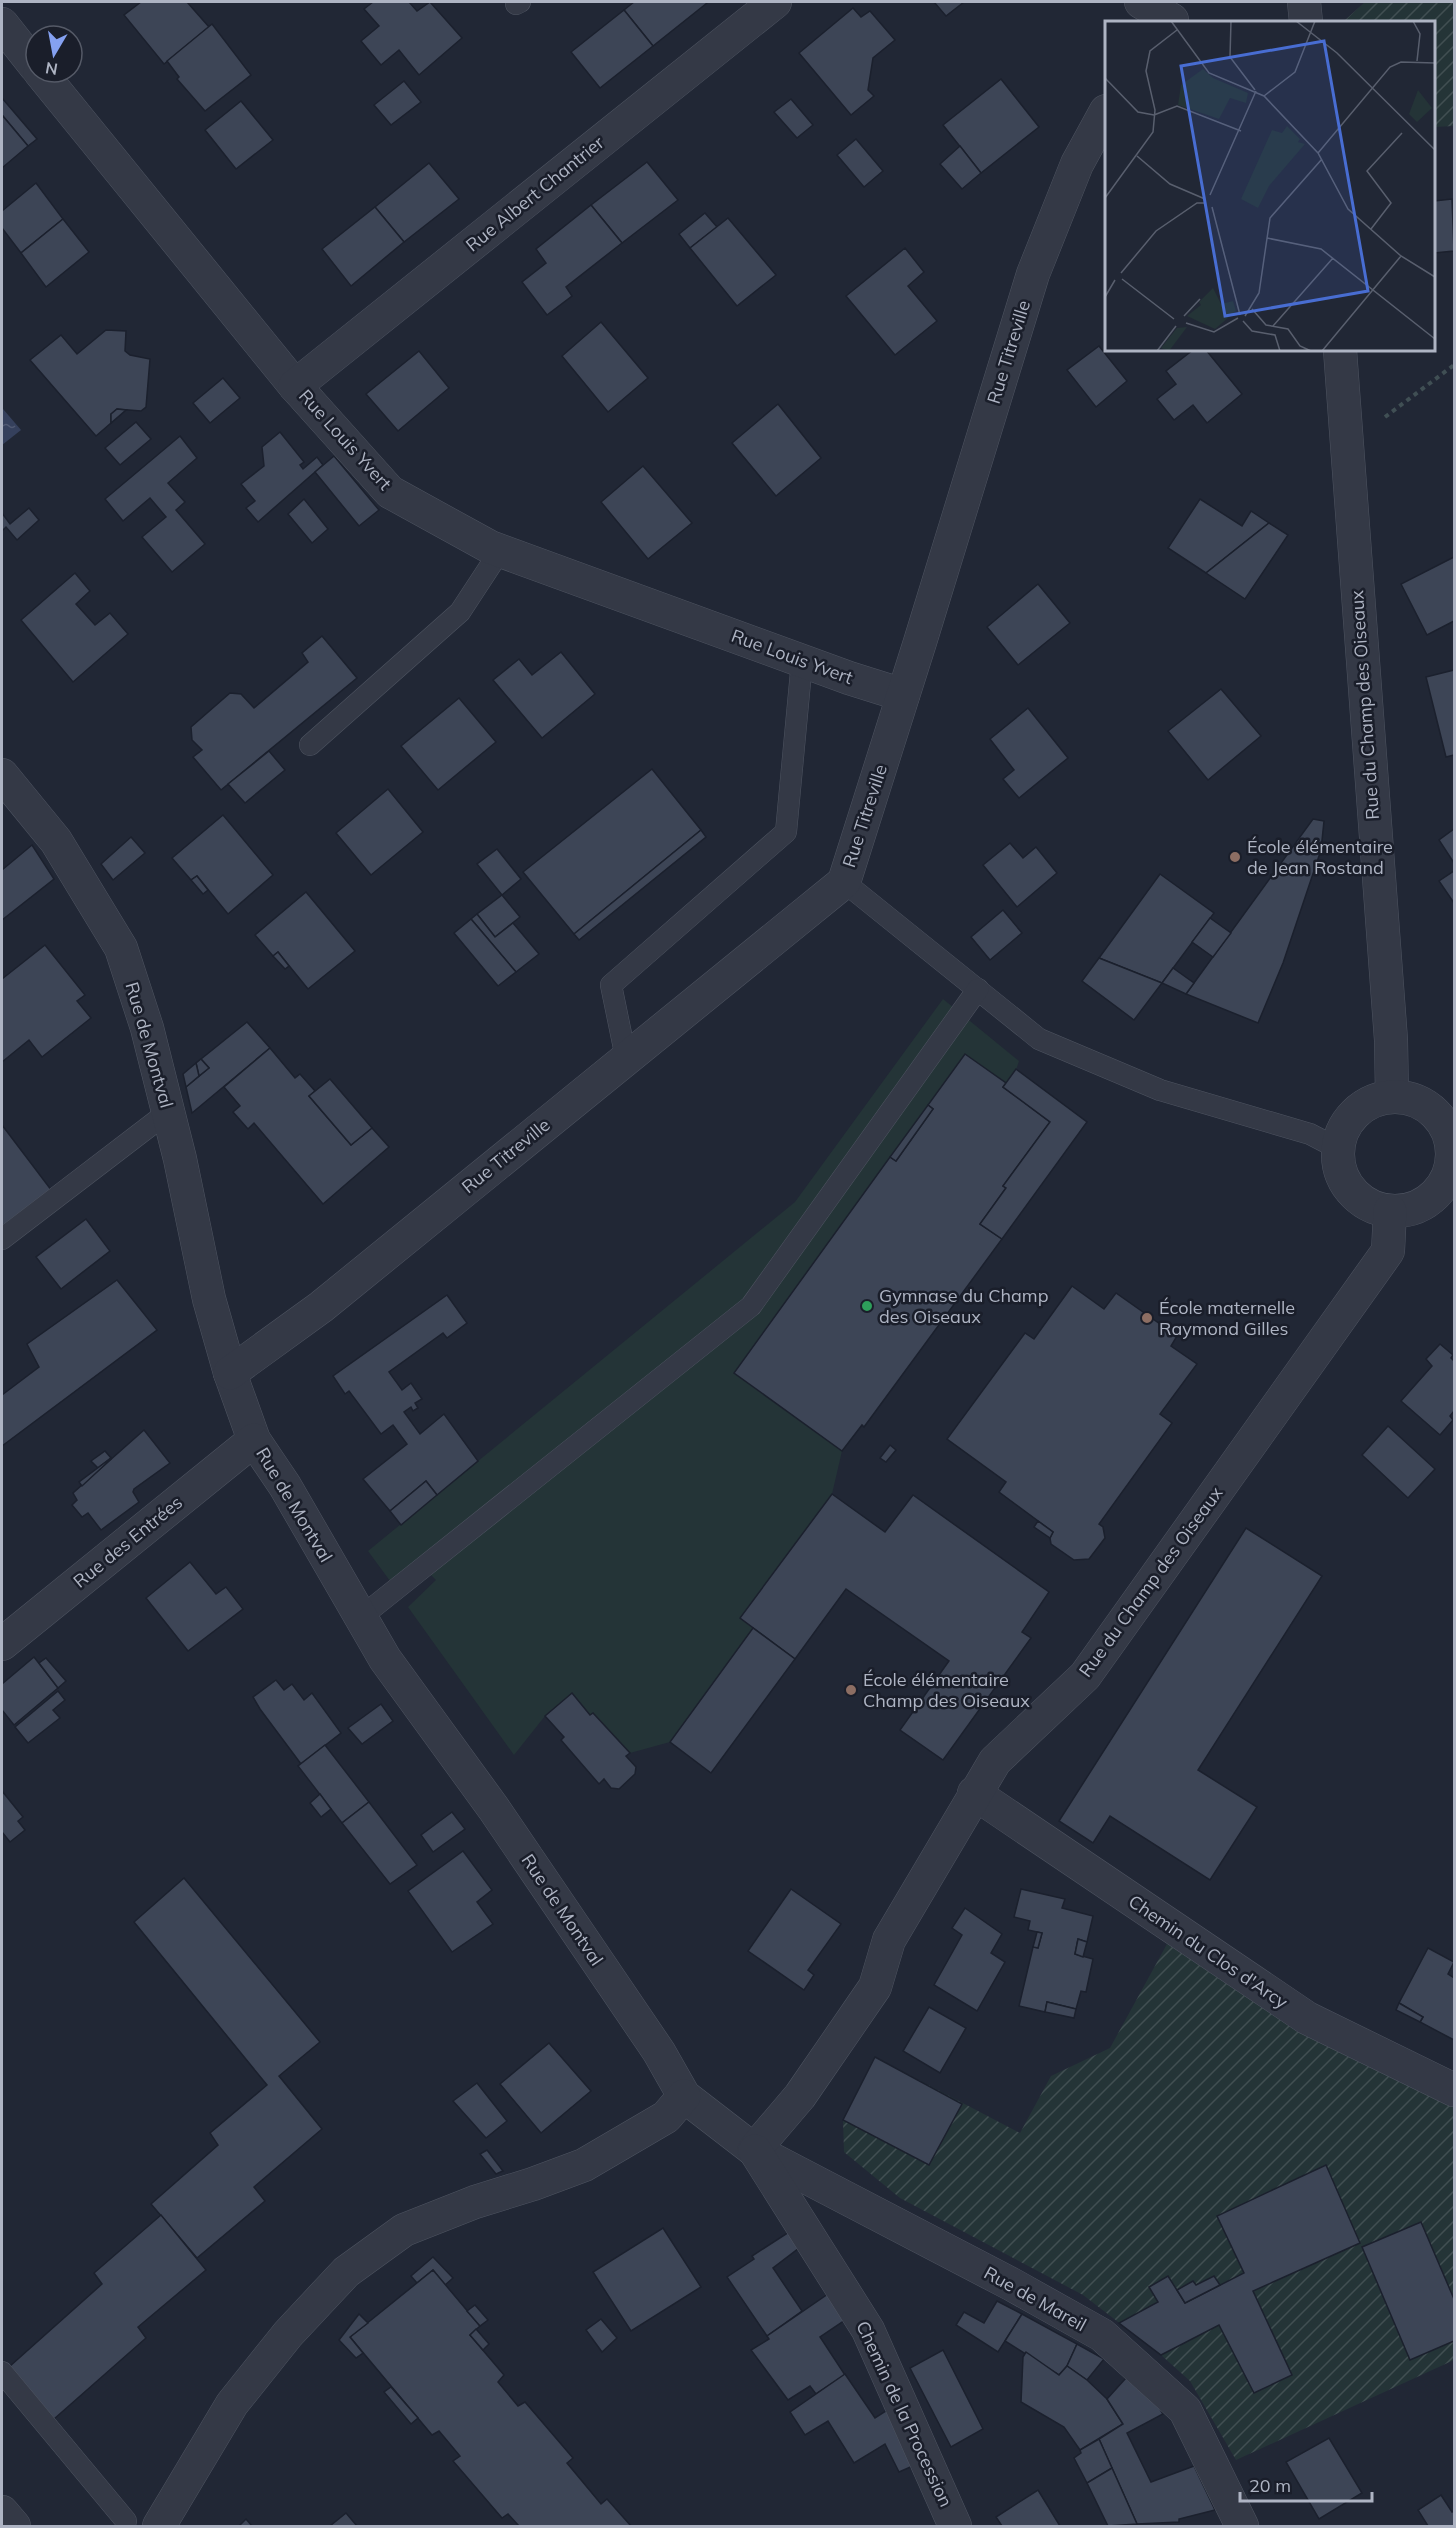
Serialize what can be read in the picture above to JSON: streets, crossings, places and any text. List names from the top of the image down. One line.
{"streets":{"street":["Rue Albert Chantrier","Rue Titreville","Rue Louis Yvert","Rue du Champ des Oiseaux","Rue de Montval","Rue des Entrées","Chemin du Clos d'Arcy","Rue de Mareil","Chemin de la Procession"]},"crossings":[["Rue Albert Chantrier","Rue Louis Yvert"],["Rue Titreville","Rue Louis Yvert"],["Rue Titreville","Rue de Montval"],["Rue du Champ des Oiseaux","Rue de Montval"],["Rue du Champ des Oiseaux","Chemin du Clos d'Arcy"],["Rue du Champ des Oiseaux","Rue de Mareil"],["Rue du Champ des Oiseaux","Chemin de la Procession"],["Rue de Montval","Rue des Entrées"],["Rue de Montval","Rue de Mareil"],["Rue de Montval","Chemin de la Procession"],["Rue de Mareil","Chemin de la Procession"]],"places":["École élémentaire de Jean Rostand","Gymnase du Champ des Oiseaux","École maternelle Raymond Gilles","École élémentaire Champ des Oiseaux"],"scale_bar":"20 m","north":"bottom"}
